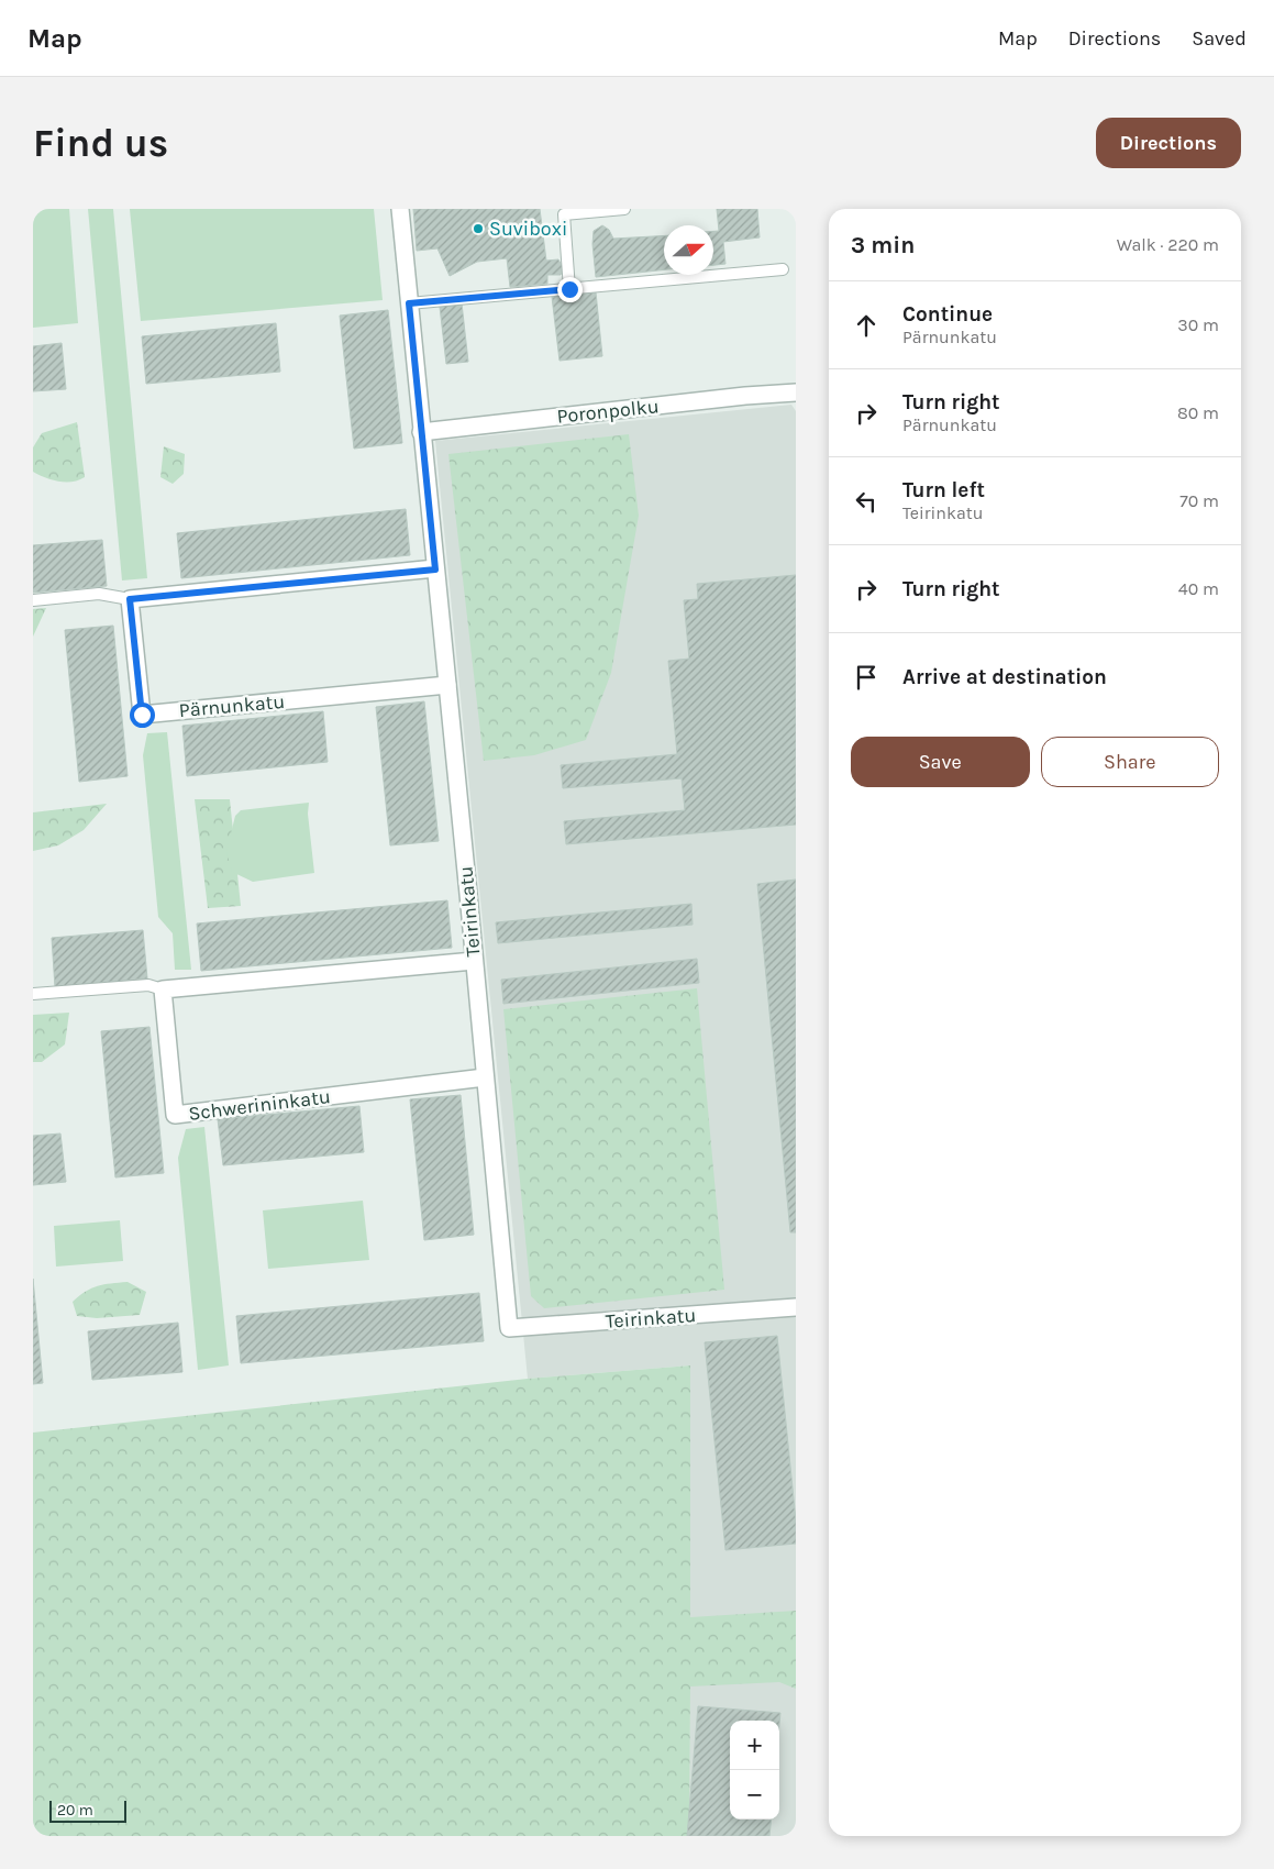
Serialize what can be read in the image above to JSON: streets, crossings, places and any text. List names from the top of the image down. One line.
{"streets":{"street":["Poronpolku","Pärnunkatu","Teirinkatu","Schwerininkatu"]},"crossings":[["Poronpolku","Teirinkatu"],["Pärnunkatu","Teirinkatu"],["Teirinkatu","Schwerininkatu"]],"places":["Suviboxi"],"scale_bar":"20 m","north":"right","page":{"header":"Map","nav":["Map","Directions","Saved"],"buttons":["Directions",["Save","Share"]],"title":"Find us","heading":["3 min","Walk · 220 m"],"list":[["Continue","Pärnunkatu","30 m"],["Turn right","Pärnunkatu","80 m"],["Turn left","Teirinkatu","70 m"],["Turn right","40 m"],"Arrive at destination"],"map_buttons":["+","−"],"scale":"20 m"}}
